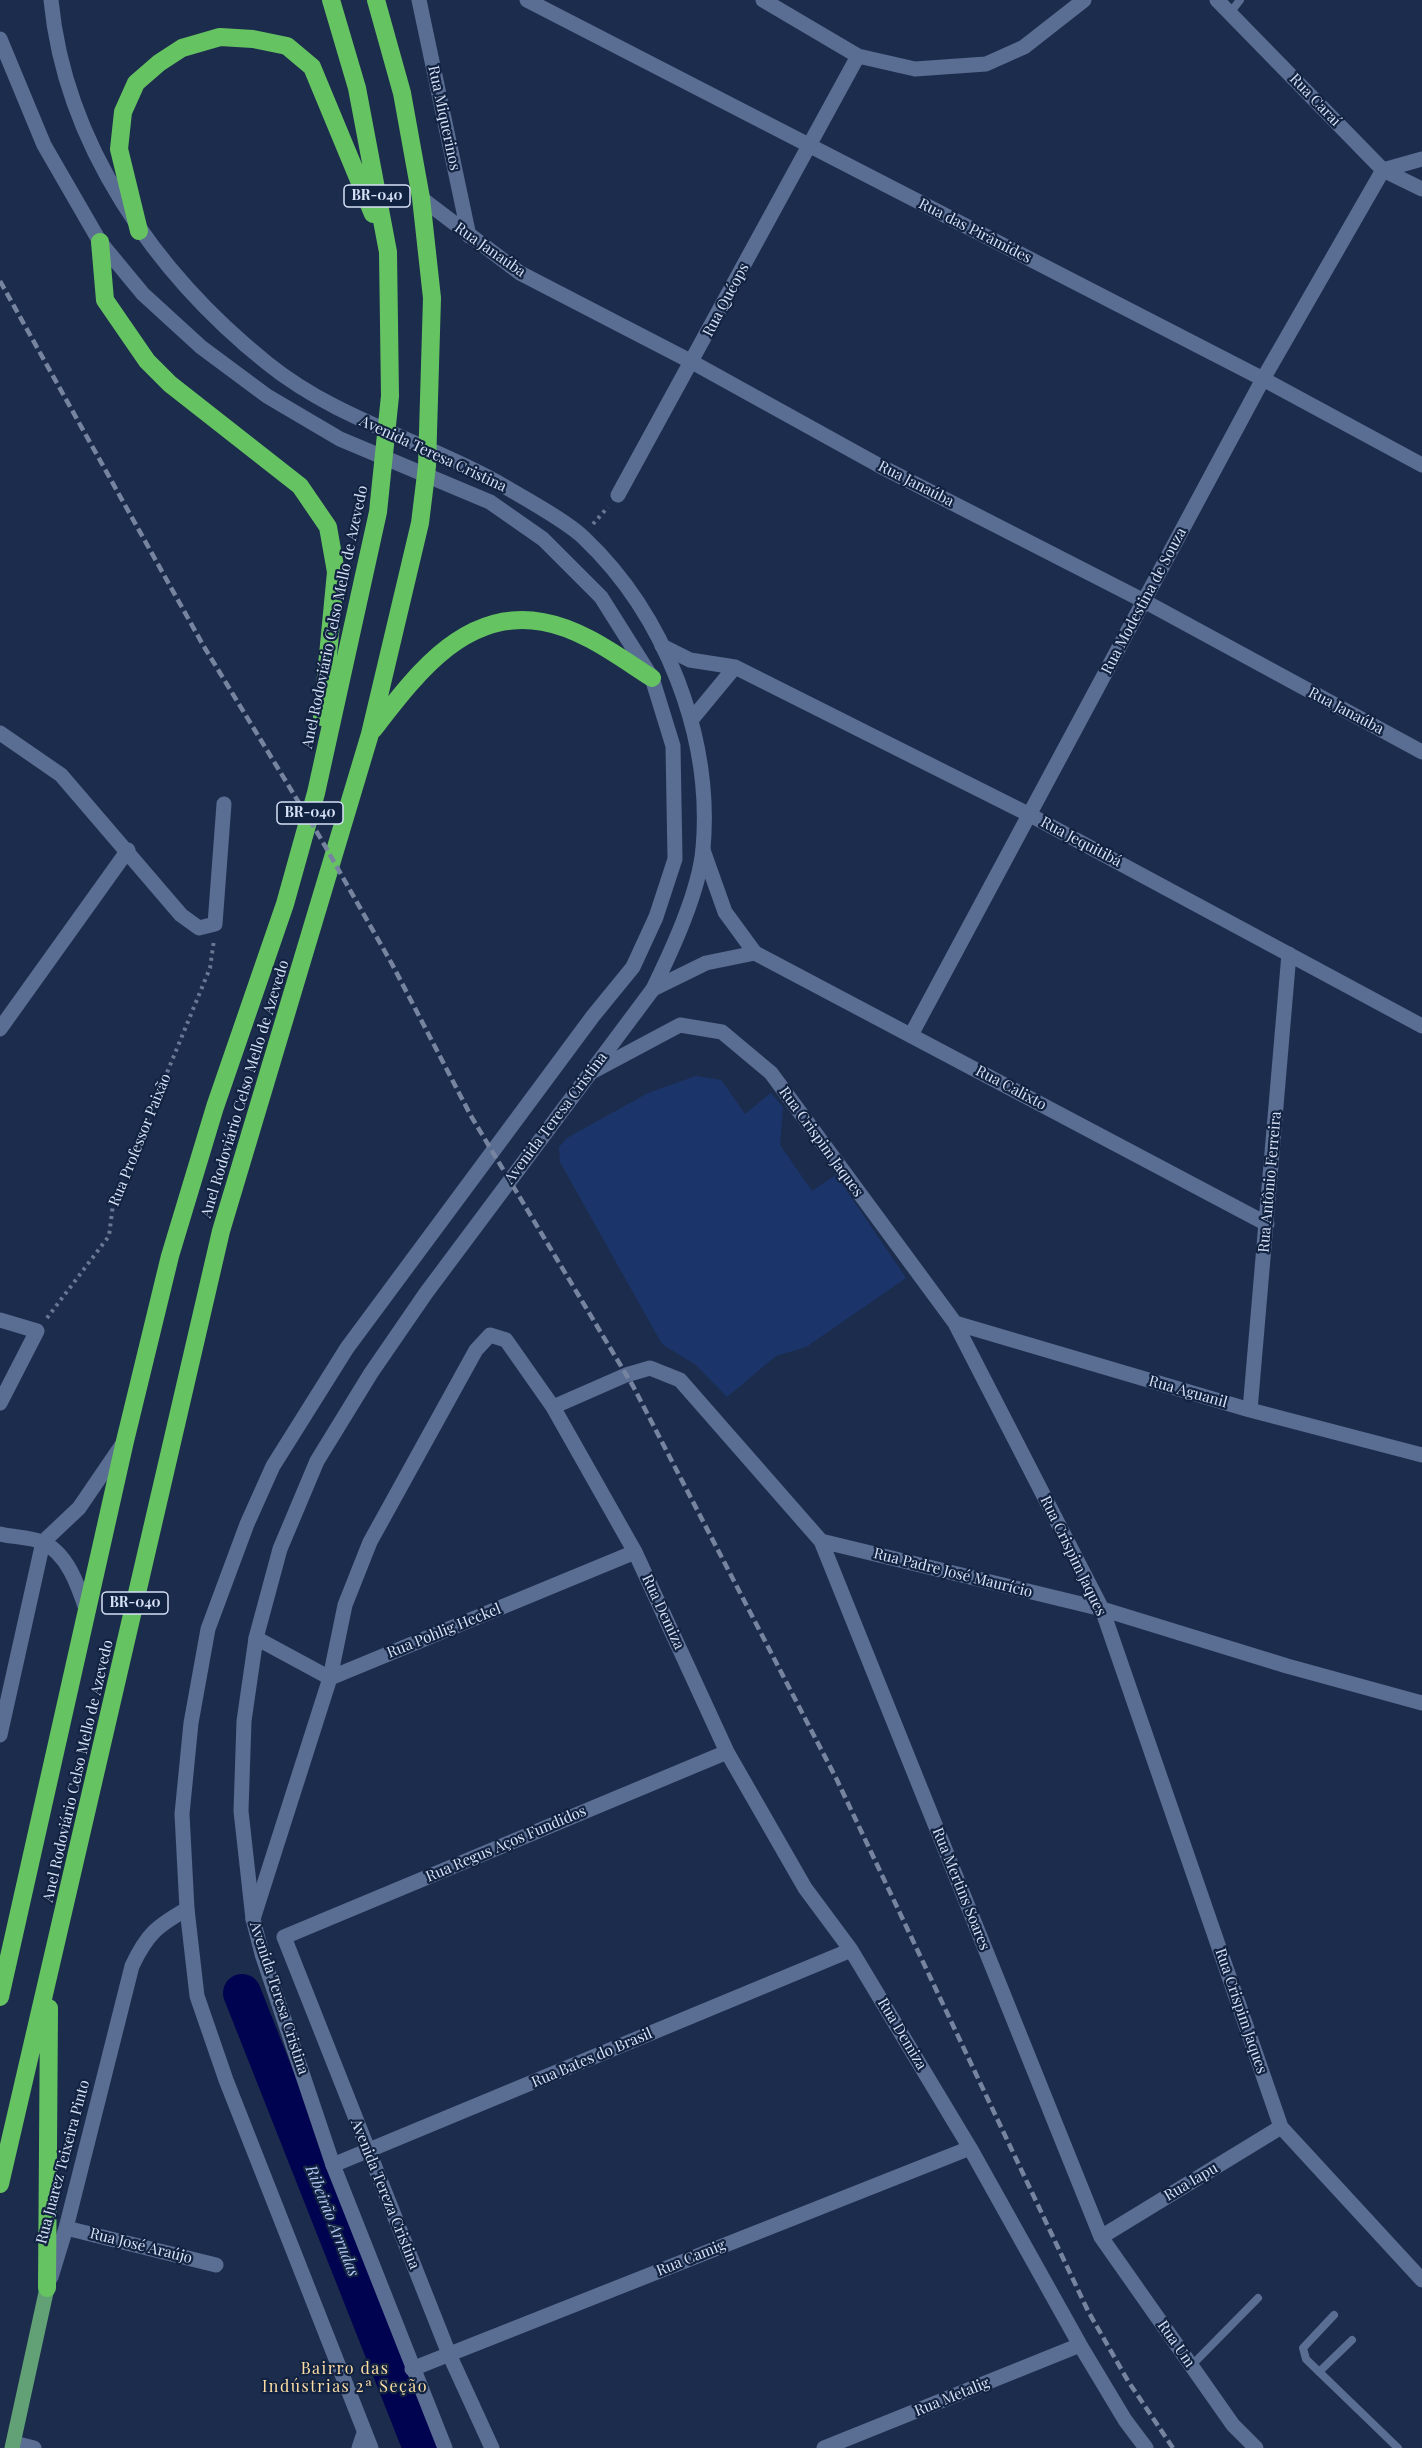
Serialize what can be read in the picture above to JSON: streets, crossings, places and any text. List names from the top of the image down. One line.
{"streets":{"highway":["BR-040","Anel Rodoviário Celso Mello de Azevedo"],"main road":["Rua Juarez Teixeira Pinto"],"street":["Rua Caraí","Rua Miquerinos","Rua das Pirâmides","Rua Janaúba","Rua Quéops","Avenida Teresa Cristina","Rua Modestina de Souza","Rua Jequitibá","Rua Calixto","Rua Crispim Jaques","Rua Antônio Ferreira","Rua Aguanil","Rua Padre José Maurício","Rua Demiza","Rua Pohlig Heckel","Rua Regus Aços Fundidos","Rua Mertins Soares","Rua Bates do Brasil","Rua Iapu","Avenida Tereza Cristina","Rua José Araújo","Rua Camig","Rua Um","Rua Metalig"],"path":["Rua Professor Paixão"]},"crossings":[["Rua Caraí","Rua Modestina de Souza"],["Rua Miquerinos","Rua Janaúba"],["Rua das Pirâmides","Rua Quéops"],["Rua das Pirâmides","Rua Modestina de Souza"],["Rua Janaúba","Rua Quéops"],["Rua Janaúba","Rua Modestina de Souza"],["Rua Janaúba","Anel Rodoviário Celso Mello de Azevedo"],["Avenida Teresa Cristina","Rua Jequitibá"],["Avenida Teresa Cristina","Rua Calixto"],["Avenida Teresa Cristina","Rua Crispim Jaques"],["Avenida Teresa Cristina","Rua Demiza"],["Avenida Teresa Cristina","Rua Bates do Brasil"],["Avenida Teresa Cristina","Rua Juarez Teixeira Pinto"],["Avenida Teresa Cristina","Rua Camig"],["Rua Modestina de Souza","Rua Jequitibá"],["Rua Modestina de Souza","Rua Calixto"],["Rua Jequitibá","Rua Antônio Ferreira"],["Rua Calixto","Rua Antônio Ferreira"],["Rua Crispim Jaques","Rua Aguanil"],["Rua Crispim Jaques","Rua Padre José Maurício"],["Rua Crispim Jaques","Rua Iapu"],["Rua Antônio Ferreira","Rua Aguanil"],["Rua Padre José Maurício","Rua Mertins Soares"],["Rua Demiza","Rua Pohlig Heckel"],["Rua Demiza","Rua Regus Aços Fundidos"],["Rua Demiza","Rua Bates do Brasil"],["Rua Demiza","Rua Camig"],["Rua Demiza","Rua Metalig"],["Rua Regus Aços Fundidos","Avenida Tereza Cristina"],["Rua Mertins Soares","Rua Iapu"],["Rua Mertins Soares","Rua Um"],["Rua Bates do Brasil","Avenida Tereza Cristina"],["Rua Juarez Teixeira Pinto","Rua José Araújo"],["Rua Iapu","Rua Um"],["Avenida Tereza Cristina","Rua Camig"]],"districts":["Bairro das Indústrias 2ª Seção"],"water":["Ribeirão Arrudas"]}
